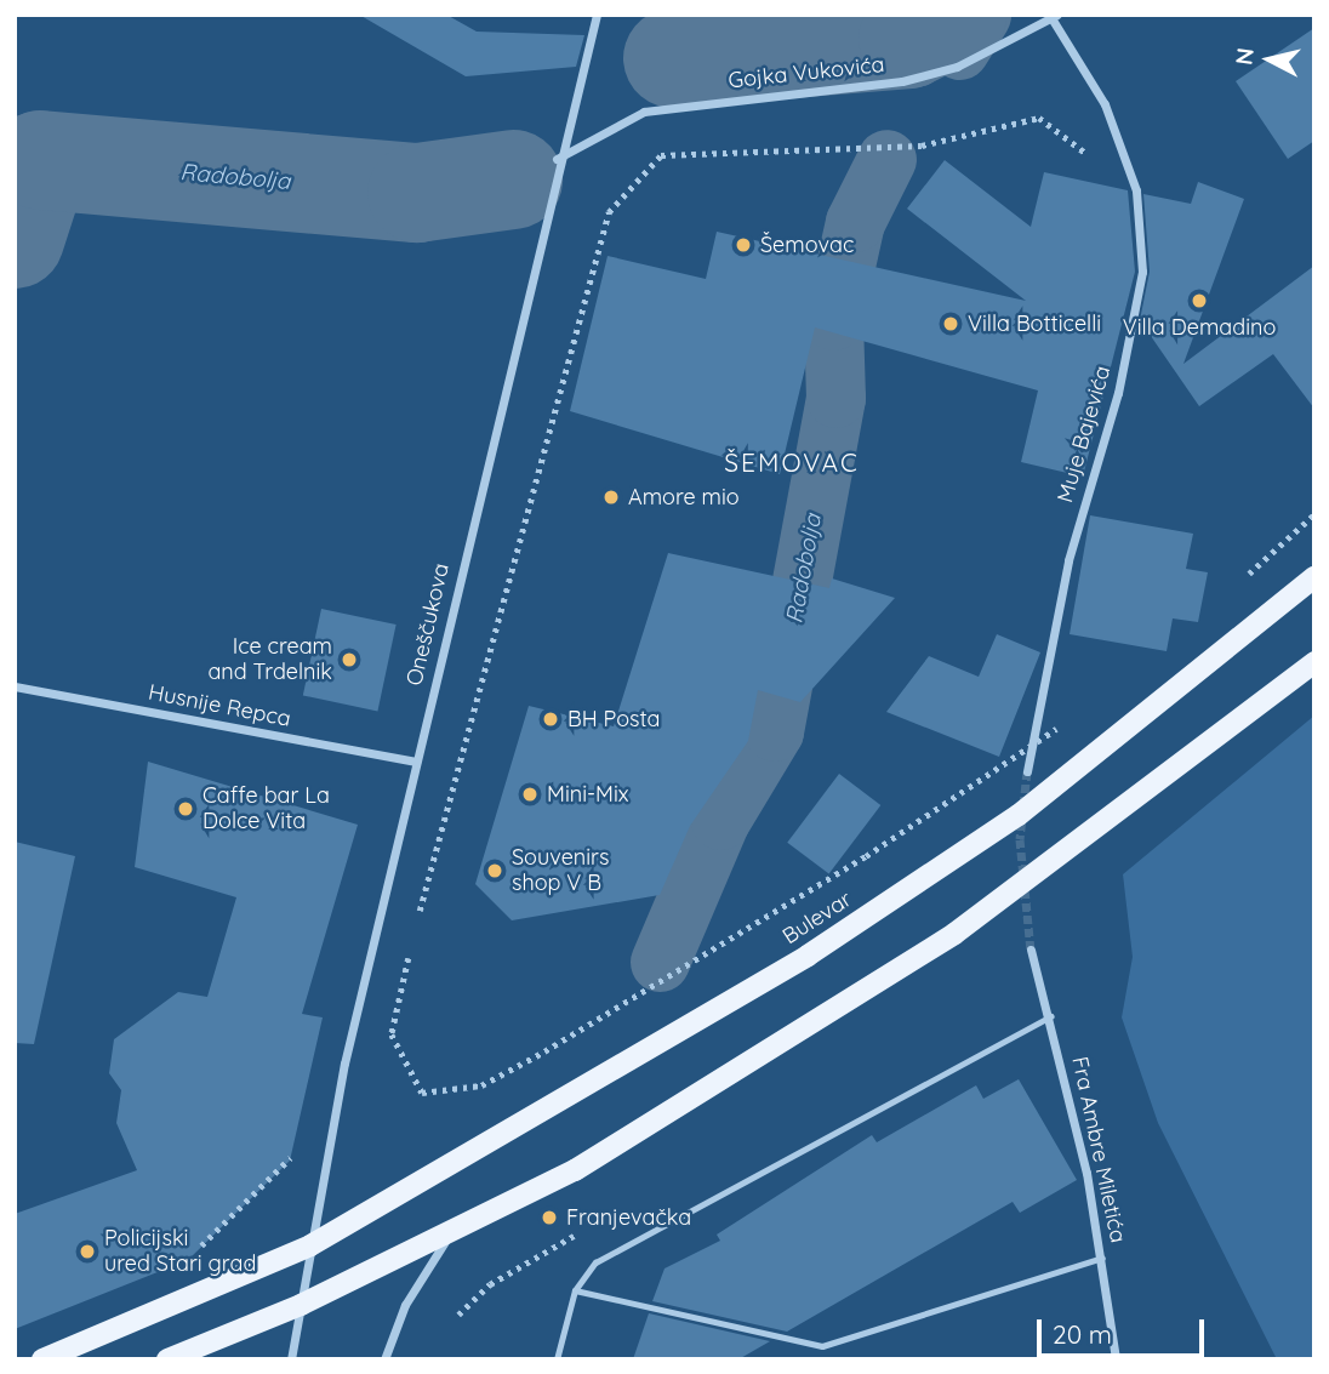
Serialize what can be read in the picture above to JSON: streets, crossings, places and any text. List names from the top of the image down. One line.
{"streets":{"main road":["Bulevar"],"street":["Gojka Vukovića","Muje Bajevića","Oneščukova","Husnije Repca","Fra Ambre Miletića"]},"crossings":[["Gojka Vukovića","Muje Bajevića"],["Gojka Vukovića","Oneščukova"],["Oneščukova","Husnije Repca"],["Oneščukova","Bulevar"]],"districts":["ŠEMOVAC"],"water":["Radobolja"],"places":["Šemovac","Villa Demadino","Villa Botticelli","Amore mio","Ice cream and Trdelnik","BH Posta","Mini-Mix","Caffe bar La Dolce Vita","Souvenirs shop V B","Franjevačka","Policijski ured Stari grad"],"scale_bar":"20 m","north":"left"}
